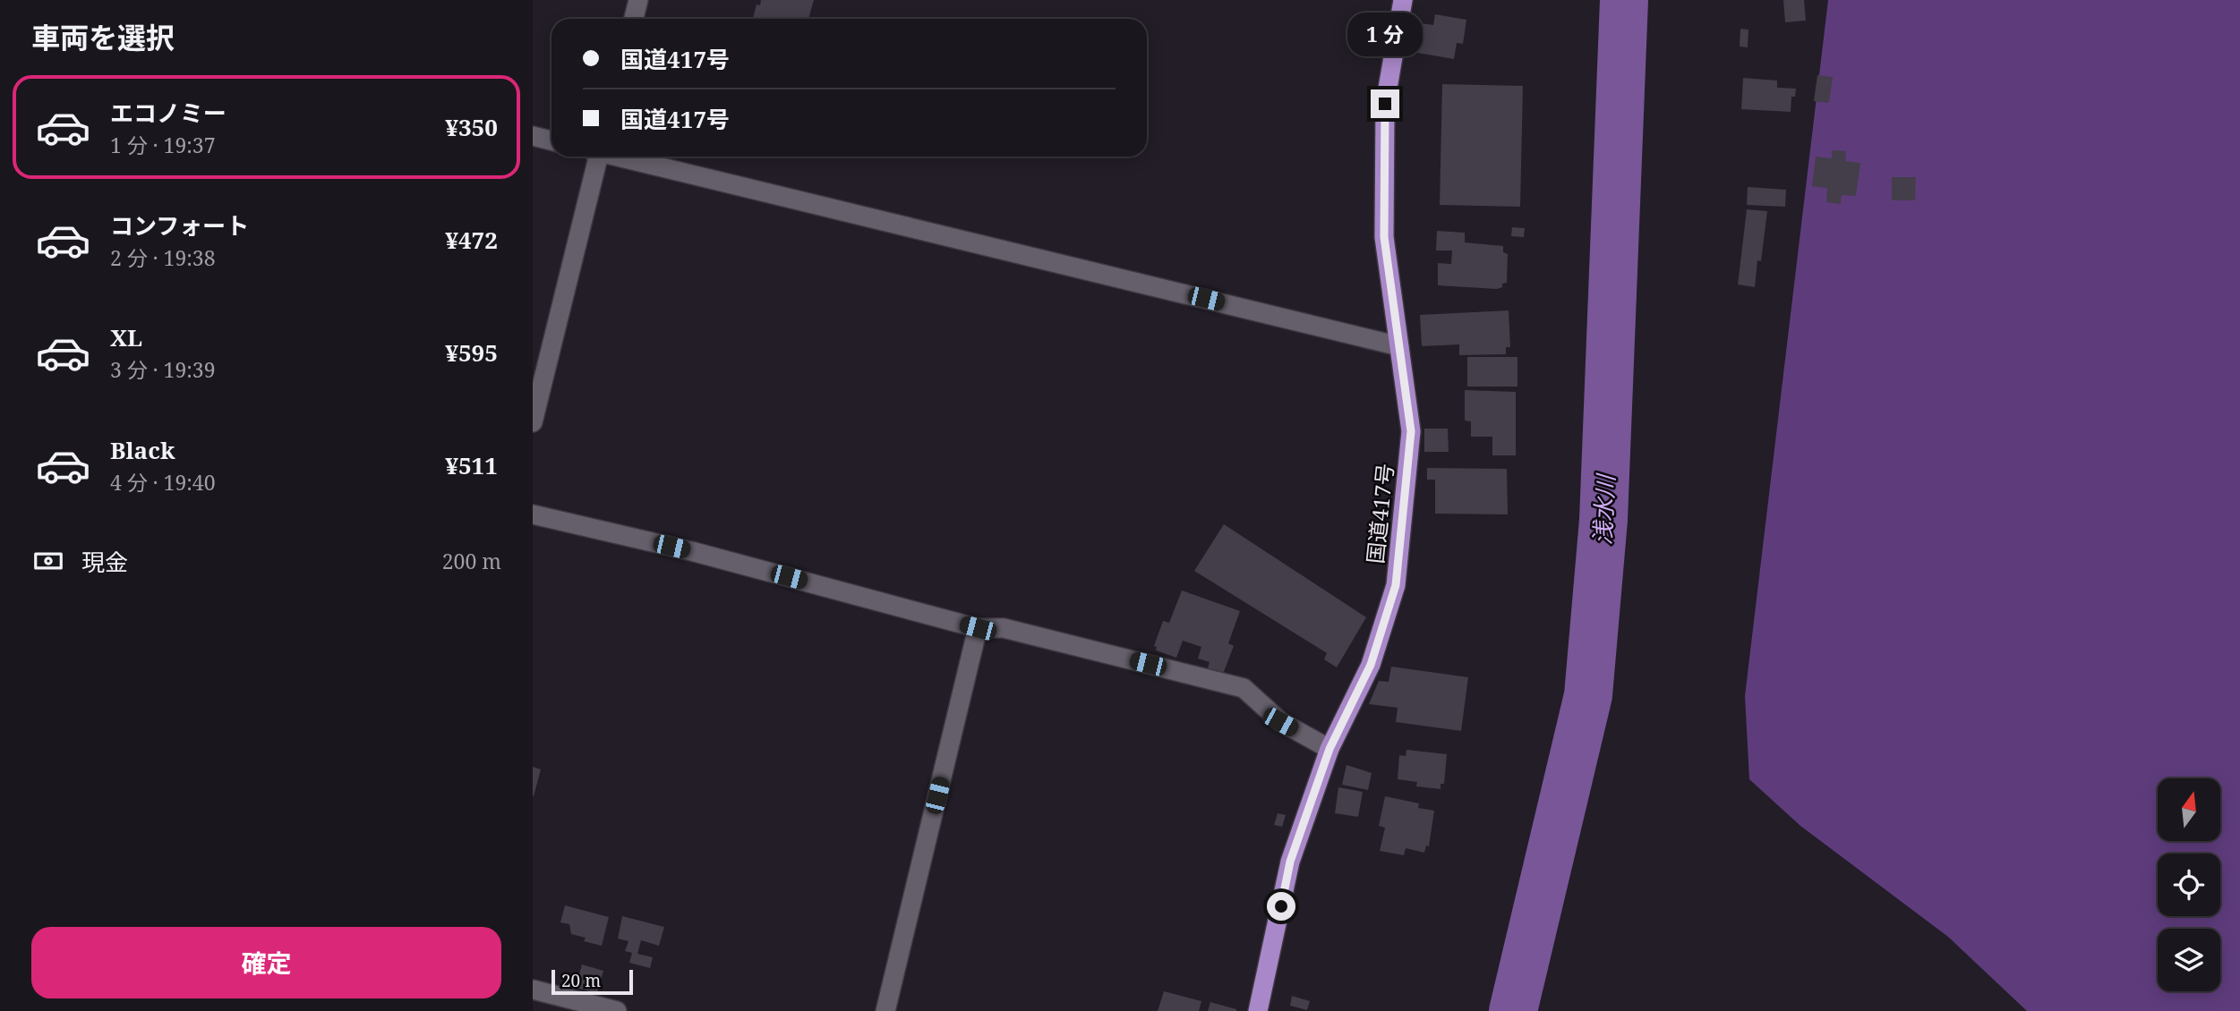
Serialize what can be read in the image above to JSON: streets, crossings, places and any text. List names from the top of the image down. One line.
{"streets":{"highway":["国道417号"]},"water":["浅水川"],"scale_bar":"20 m","north":"top","page":{"heading":"車両を選択","bubble":"1 分","banner":["国道417号","国道417号"],"list":[{"name":"エコノミー","note":"1 分 · 19:37","value":"¥350"},{"name":"コンフォート","note":"2 分 · 19:38","value":"¥472"},{"name":"XL","note":"3 分 · 19:39","value":"¥595"},{"name":"Black","note":"4 分 · 19:40","value":"¥511"}],"pay":["現金","200 m"],"buttons":"確定","scale":"20 m"}}
